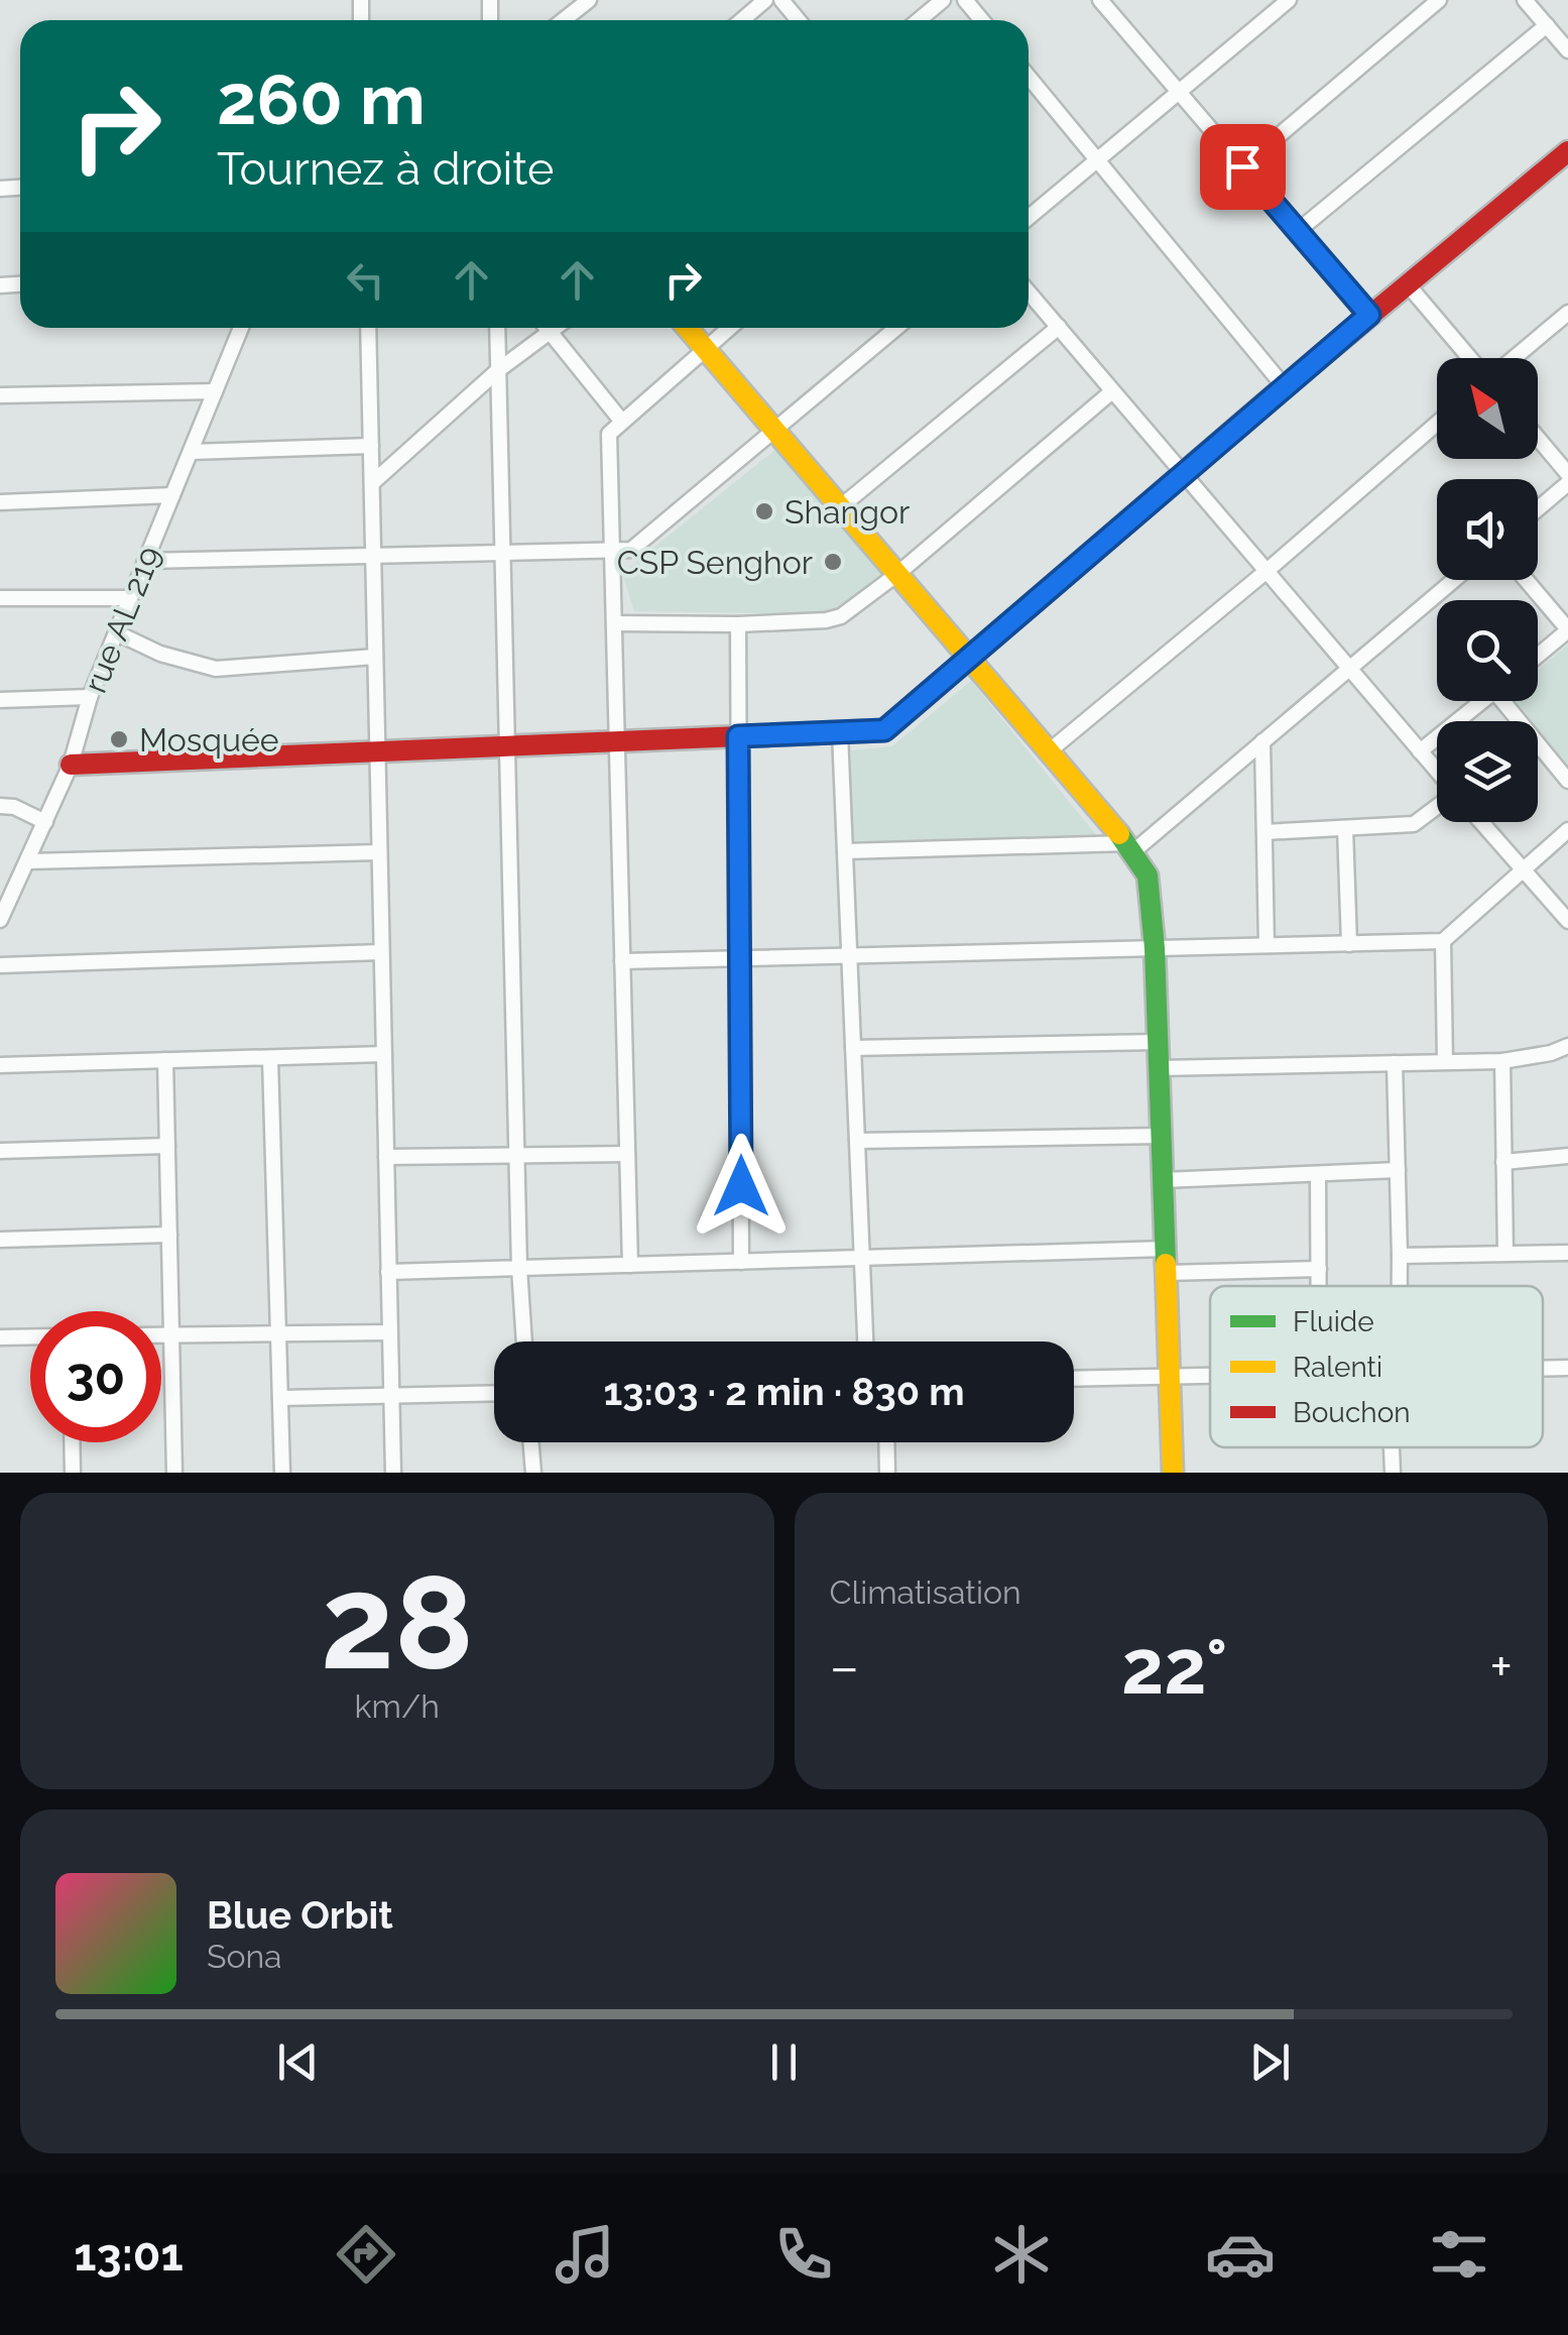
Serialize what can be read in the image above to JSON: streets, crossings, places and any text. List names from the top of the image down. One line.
{"streets":{"street":["rue AL 219"]},"places":["Shangor","CSP Senghor","Mosquée"],"legend":["Fluide","Ralenti","Bouchon"],"north":"top left","page":{"turn":["260 m","Tournez à droite"],"limit":"30","trip":"13:03 · 2 min · 830 m","tile":[["28","km/h"],"Climatisation"],"heat":["−","22°","+"],"song":["Blue Orbit","Sona"],"tabs":"13:01"}}
